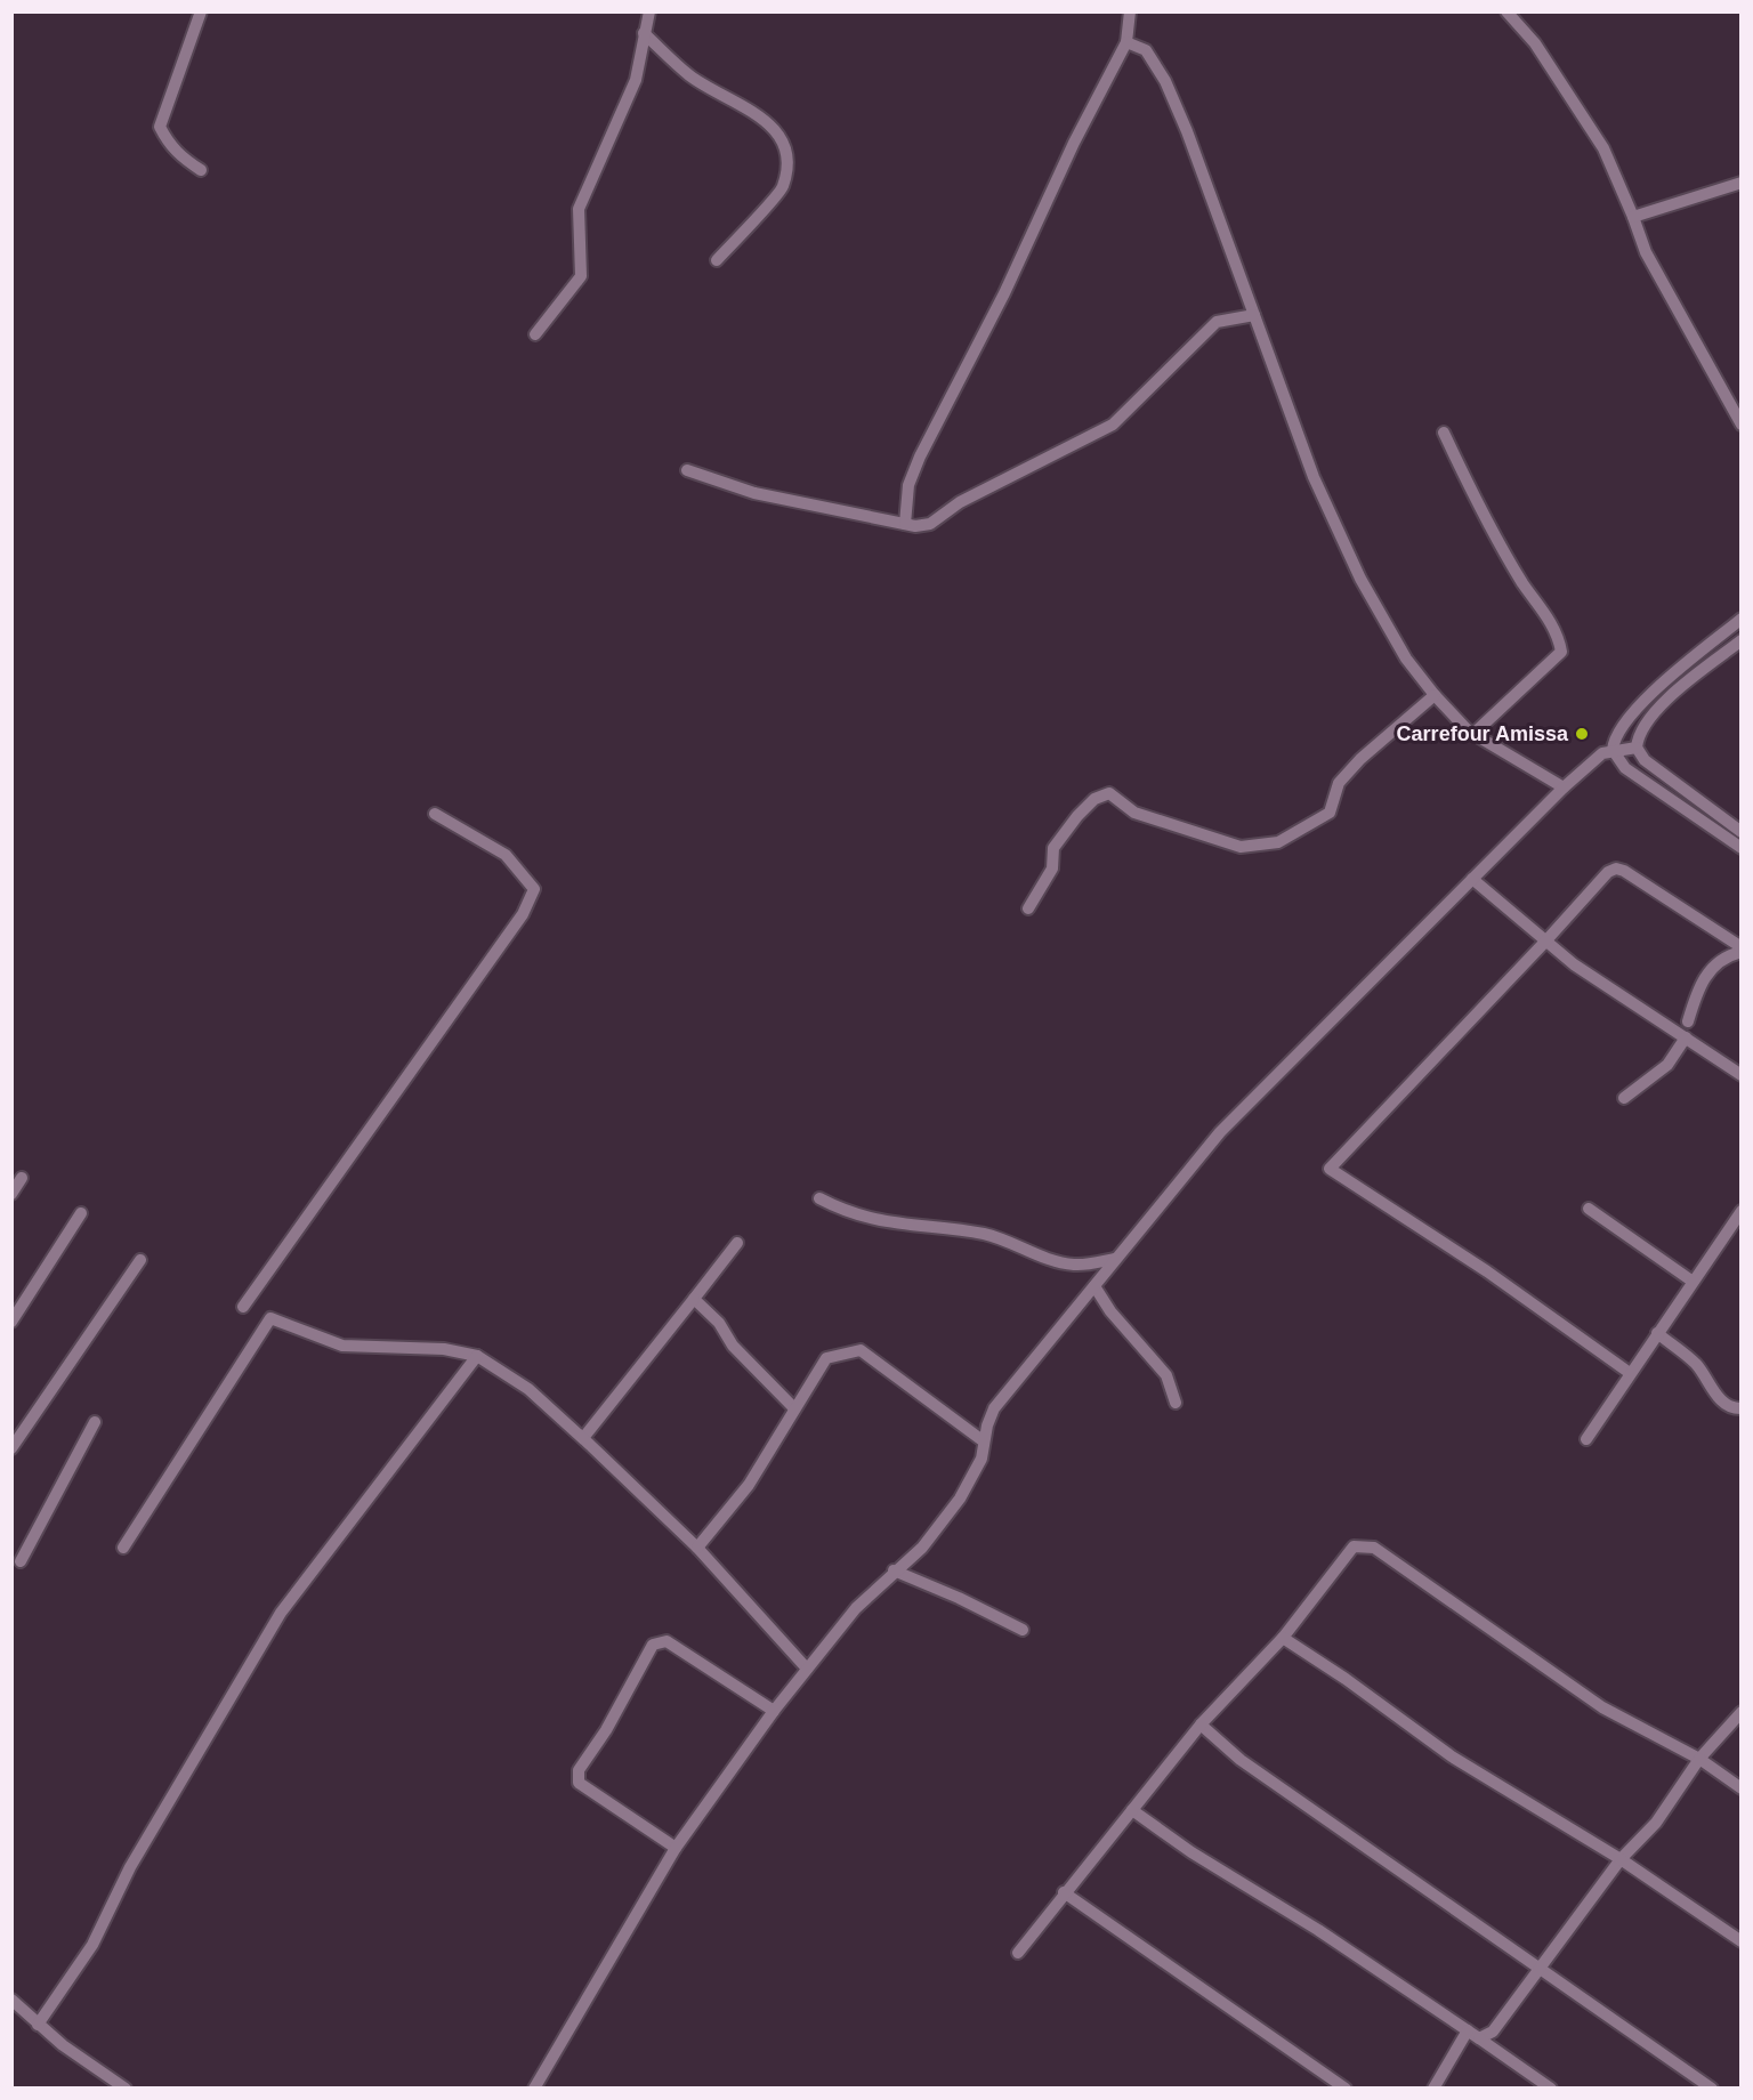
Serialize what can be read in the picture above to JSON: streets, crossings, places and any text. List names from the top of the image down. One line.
{"places":["Carrefour Amissa"]}
